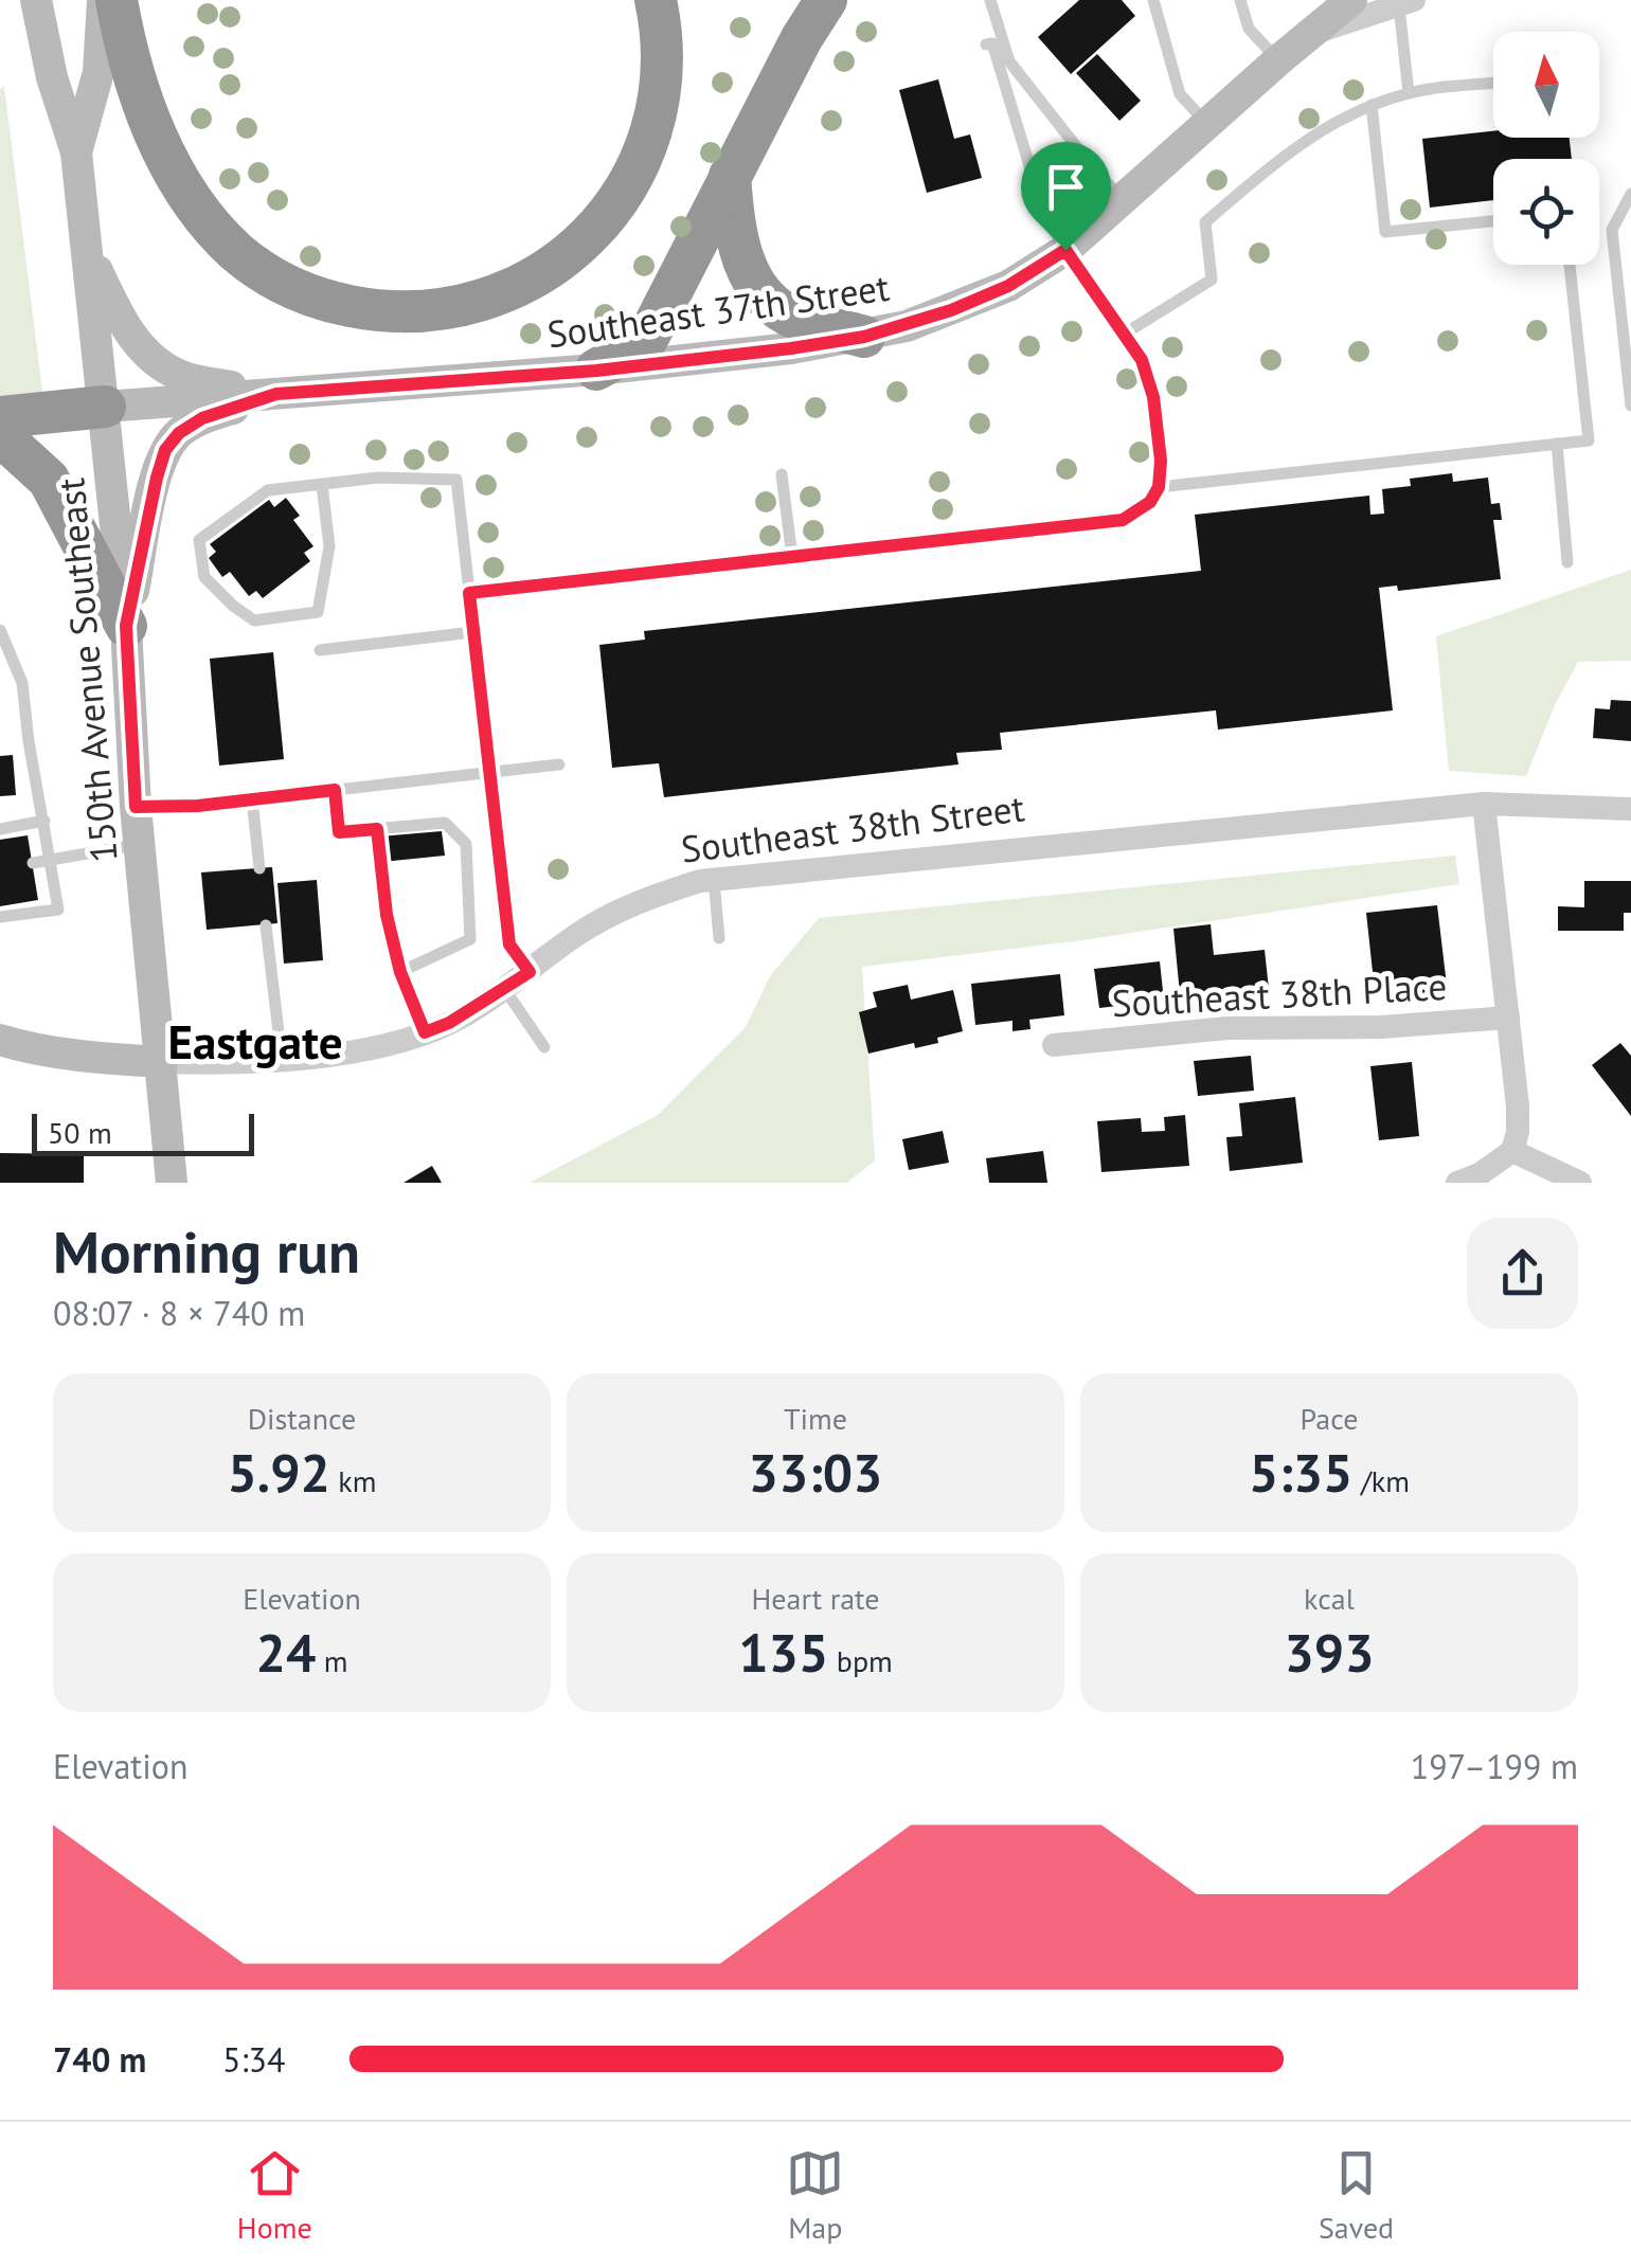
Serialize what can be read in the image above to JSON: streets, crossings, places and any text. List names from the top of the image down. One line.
{"streets":{"main road":["Southeast 37th Street","150th Avenue Southeast","Southeast 38th Street"],"street":["Southeast 38th Place"]},"crossings":[["Southeast 37th Street","150th Avenue Southeast"],["150th Avenue Southeast","Southeast 38th Street"]],"districts":["Eastgate"],"scale_bar":"50 m","north":"top","page":{"scale":"50 m","heading":["Morning run","08:07 · 8 × 740 m"],"stats":[["Distance","5.92 km"],["Time","33:03"],["Pace","5:35 /km"],["Elevation","24 m"],["Heart rate","135 bpm"],["kcal","393"]],"chart":["Elevation","197–199 m"],"list":[{"name":"740 m","note":"5:34"}],"tabs":["Home","Map","Saved"]}}
